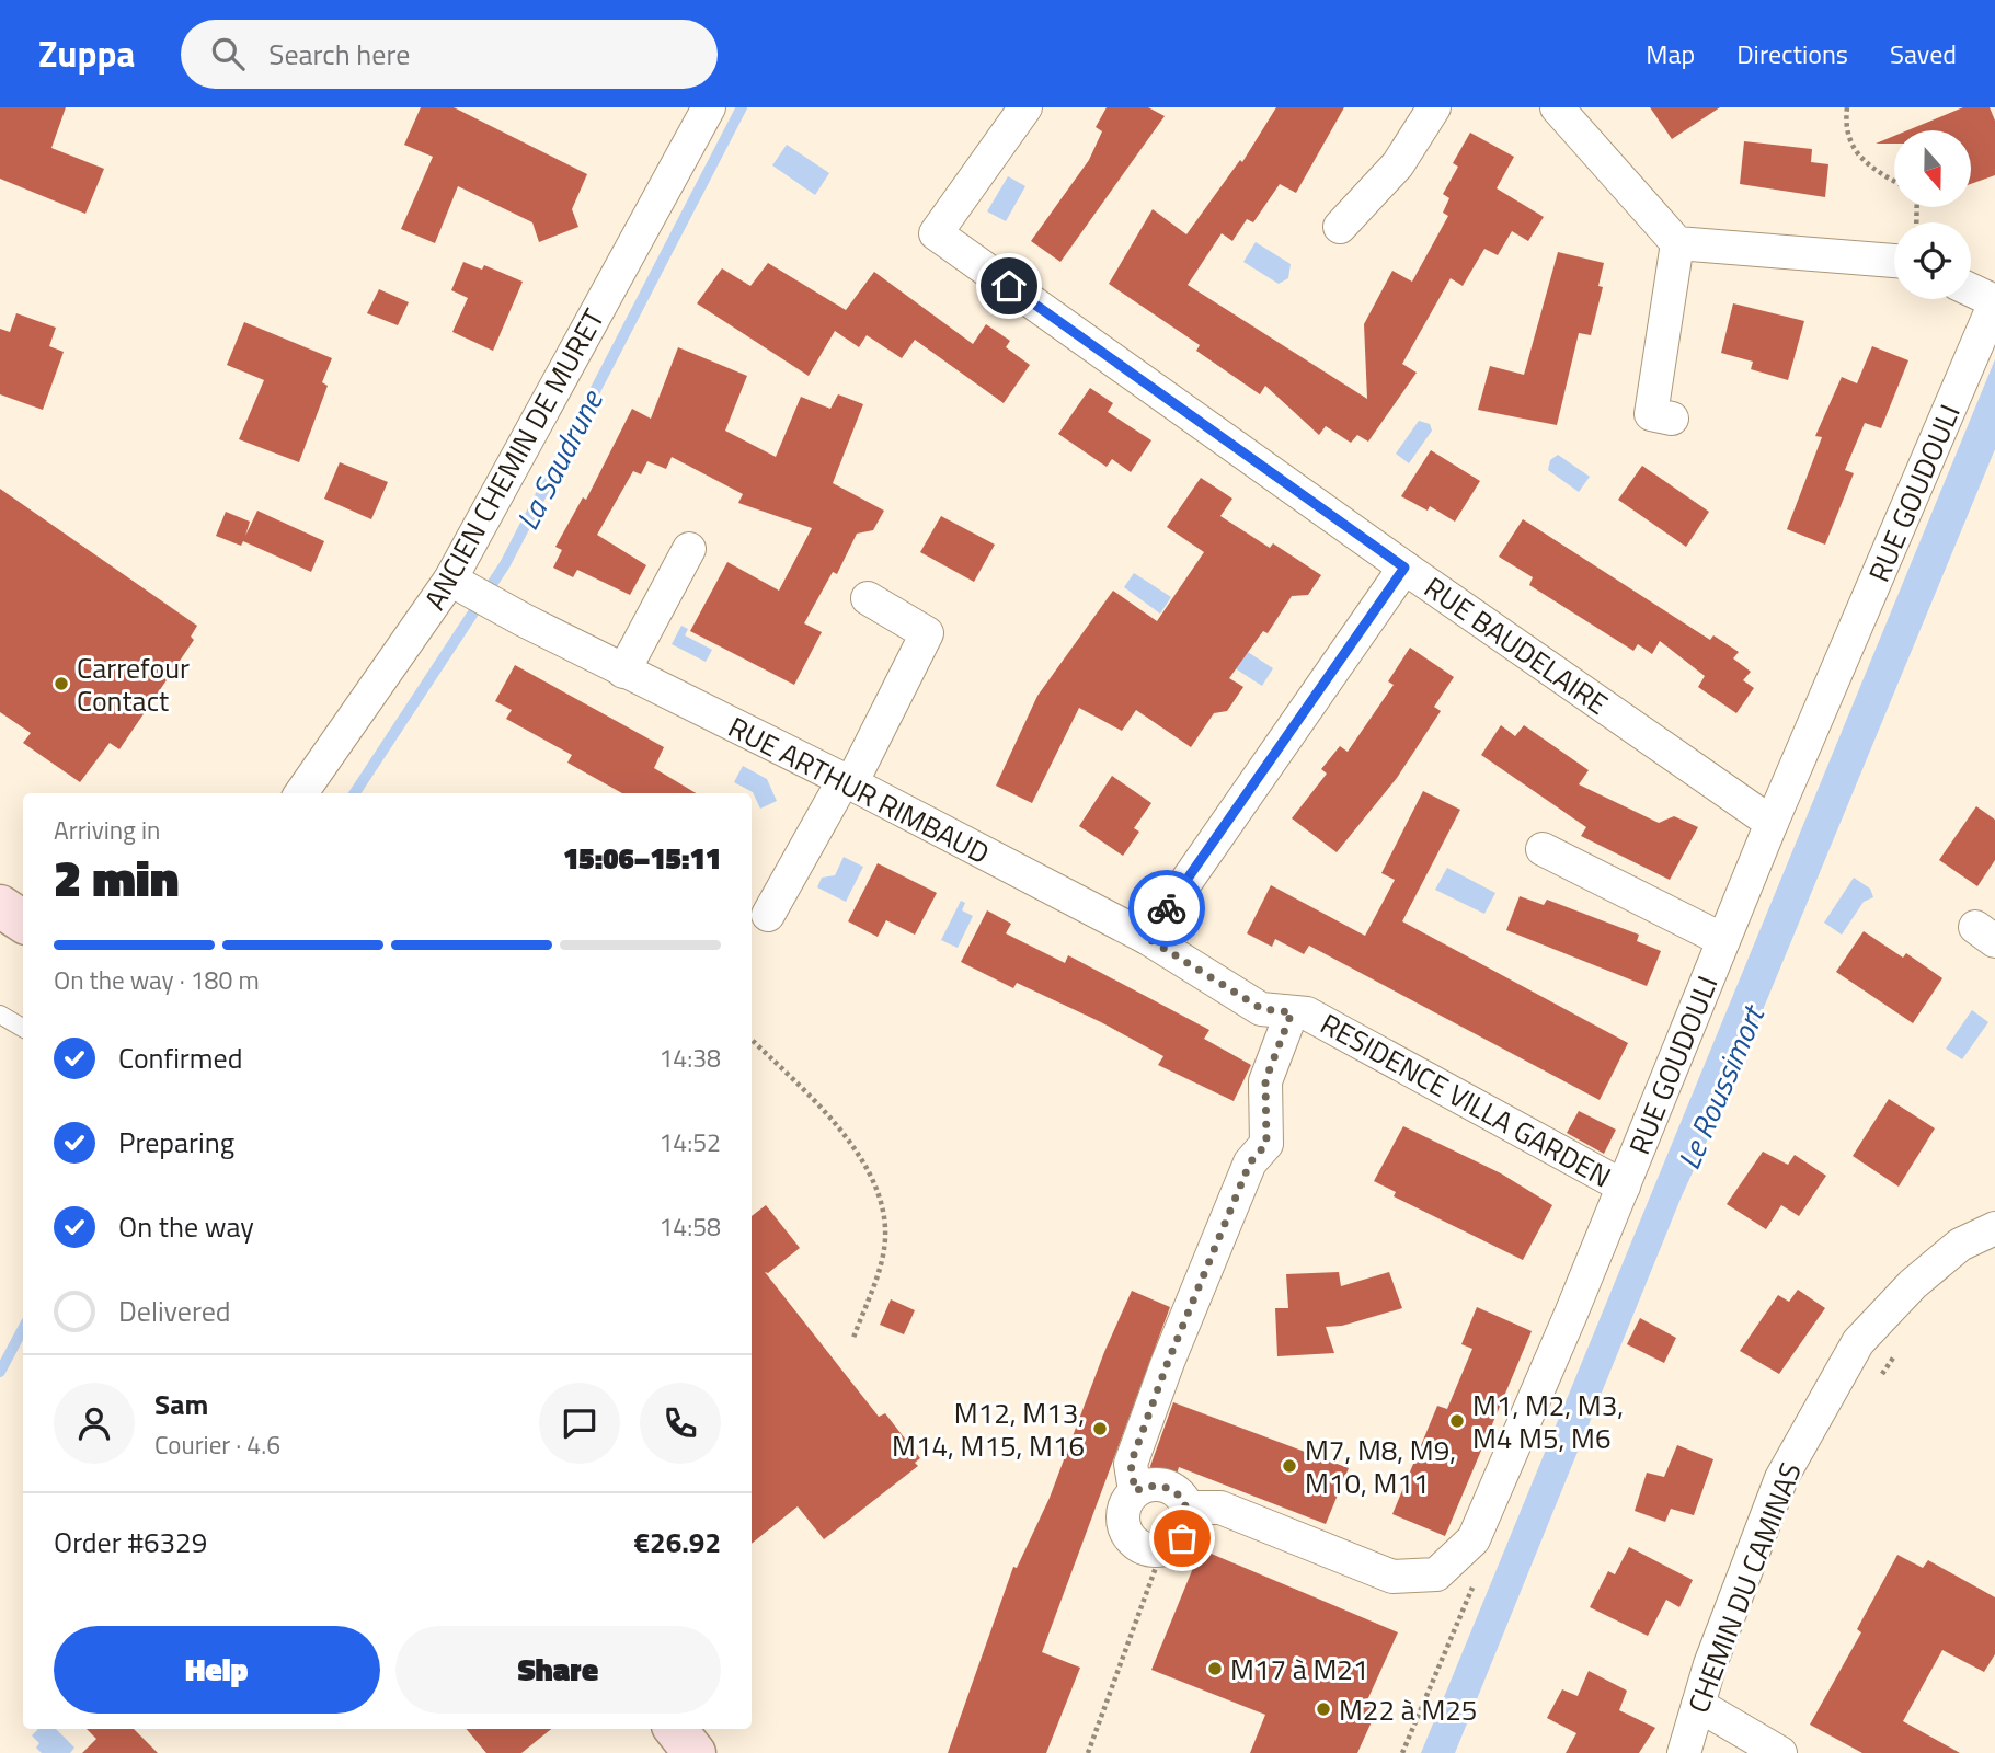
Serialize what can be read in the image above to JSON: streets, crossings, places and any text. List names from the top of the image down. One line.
{"streets":{"street":["ANCIEN CHEMIN DE MURET","RUE GOUDOULI","RUE BAUDELAIRE","RUE ARTHUR RIMBAUD","RESIDENCE VILLA GARDEN","CHEMIN DU CAMINAS"]},"crossings":[["ANCIEN CHEMIN DE MURET","RUE ARTHUR RIMBAUD"],["RUE GOUDOULI","RUE BAUDELAIRE"],["RUE GOUDOULI","RESIDENCE VILLA GARDEN"],["RUE BAUDELAIRE","RUE ARTHUR RIMBAUD"],["RUE ARTHUR RIMBAUD","RESIDENCE VILLA GARDEN"]],"water":["La Saudrune","Le Roussimort"],"places":["Carrefour Contact","M1, M2, M3, M4 M5, M6","M12, M13, M14, M15, M16","M7, M8, M9, M10, M11","M17 à M21","M22 à M25"],"north":"bottom","page":{"header":"Zuppa","search":"Search here","nav":["Map","Directions","Saved"],"heading":["2 min","Arriving in","15:06–15:11"],"panel":["Sam","Courier · 4.6","Order #6329","€26.92"],"bar":"On the way · 180 m","list":[["Confirmed","14:38"],["Preparing","14:52"],["On the way","14:58"],"Delivered"],"buttons":["Help","Share"]}}
